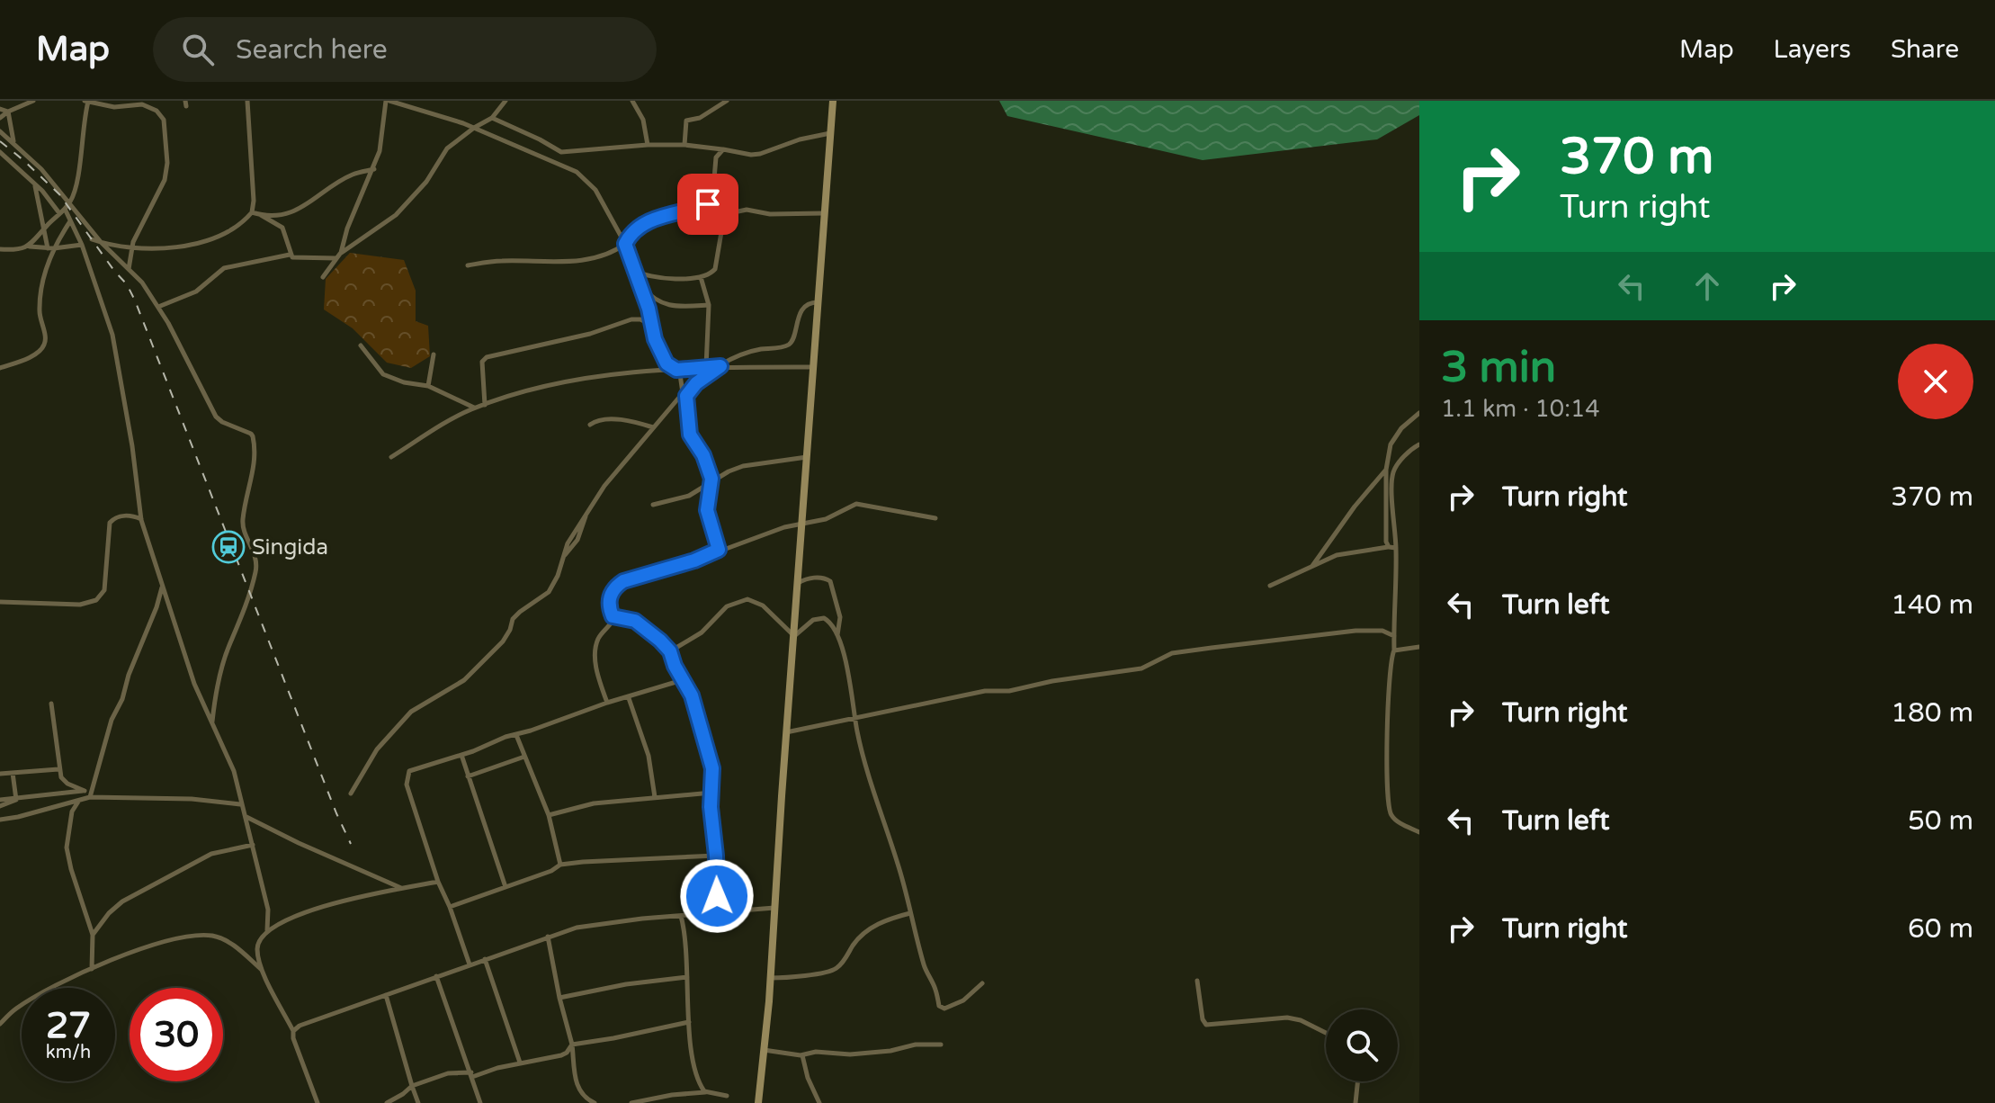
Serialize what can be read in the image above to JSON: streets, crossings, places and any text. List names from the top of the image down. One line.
{"places":{"station":["Singida"]},"page":{"header":"Map","search":"Search here","nav":["Map","Layers","Share"],"turn":["370 m","Turn right"],"heading":["3 min","1.1 km · 10:14"],"list":[{"name":"Turn right","value":"370 m"},{"name":"Turn left","value":"140 m"},{"name":"Turn right","value":"180 m"},{"name":"Turn left","value":"50 m"},{"name":"Turn right","value":"60 m"}],"speed":"27 km/h","limit":"30"}}
